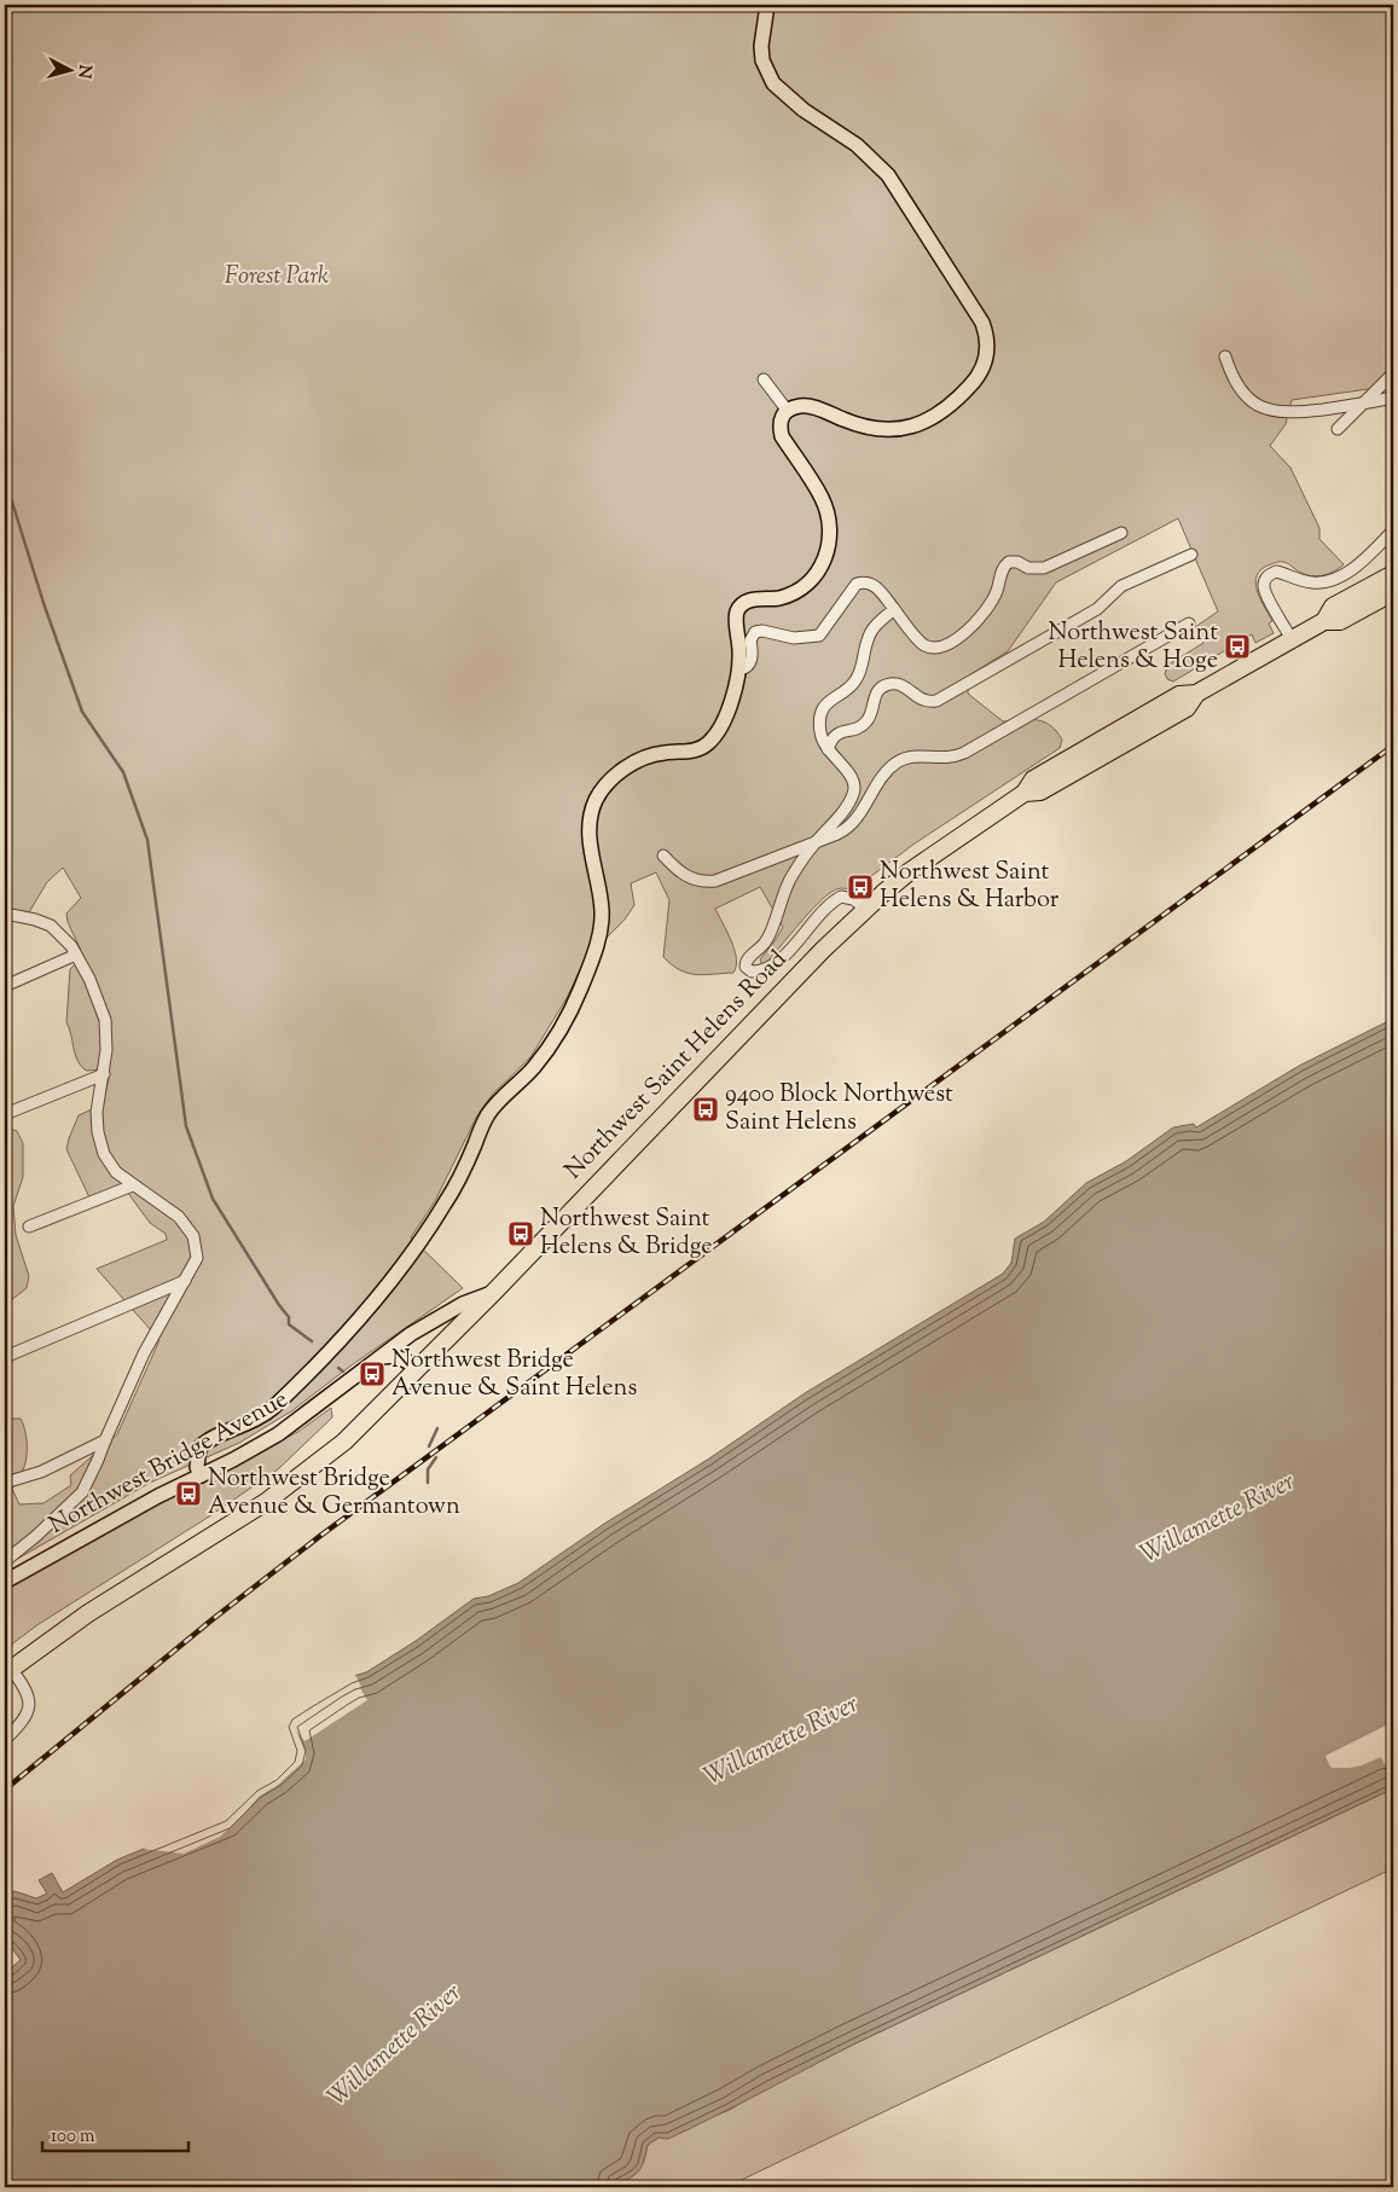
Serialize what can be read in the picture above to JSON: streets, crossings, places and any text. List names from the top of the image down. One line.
{"streets":{"highway":["Northwest Saint Helens Road"],"main road":["Northwest Bridge Avenue"]},"crossings":[["Northwest Saint Helens Road","Northwest Bridge Avenue"]],"water":["Willamette River"],"parks":["Forest Park"],"places":{"bus stop":["Northwest Saint Helens & Hoge","Northwest Saint Helens & Harbor","9400 Block Northwest Saint Helens","Northwest Saint Helens & Bridge","Northwest Bridge Avenue & Saint Helens","Northwest Bridge Avenue & Germantown"]},"scale_bar":"100 m","north":"right"}
